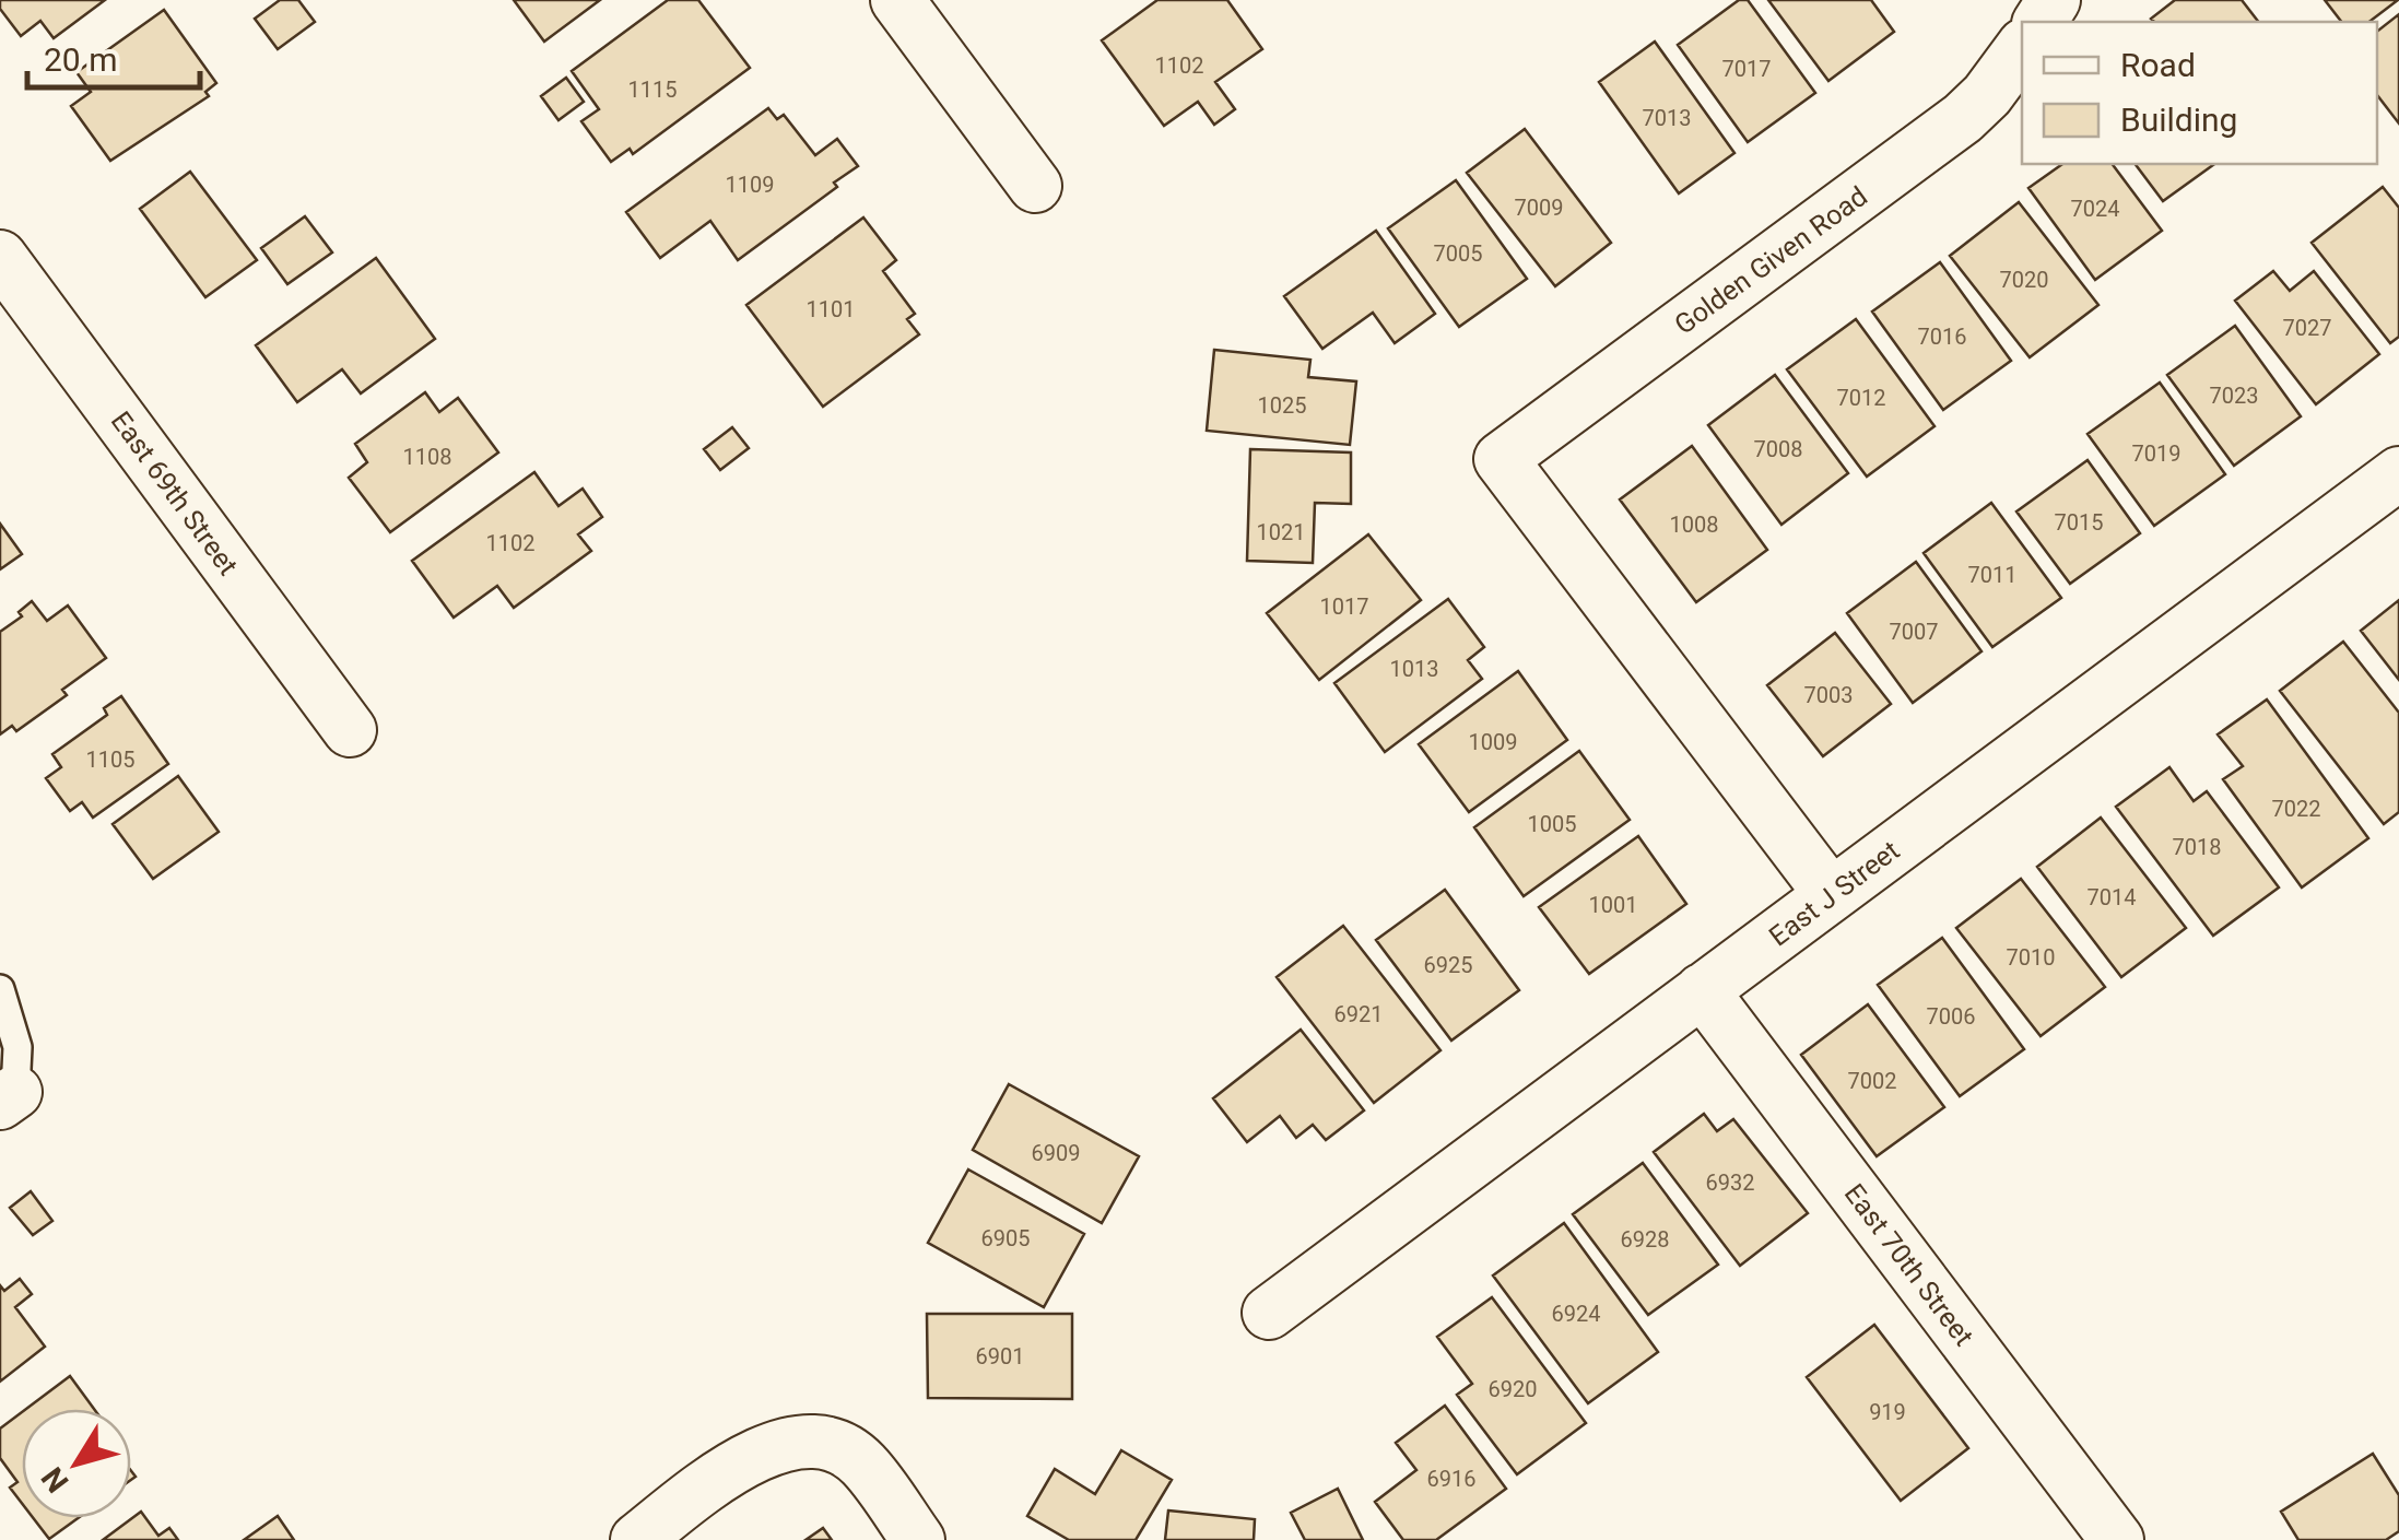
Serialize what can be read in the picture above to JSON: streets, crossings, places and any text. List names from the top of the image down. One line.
{"streets":{"street":["Golden Given Road","East 69th Street","East J Street","East 70th Street"]},"crossings":[["Golden Given Road","East J Street"],["East J Street","East 70th Street"]],"house_numbers":["1102","7017","1115","7013","1109","7009","7024","7005","7020","1101","7027","7016","7023","7012","1025","7008","7019","1108","7015","1008","1021","1102","7011","1017","7007","1013","7003","1009","1105","7022","1005","7018","7014","1001","7010","6925","6921","7006","7002","6909","6932","6905","6928","6924","6901","6920","919","6916"],"legend":["Road","Building"],"scale_bar":"20 m","north":"bottom left"}
